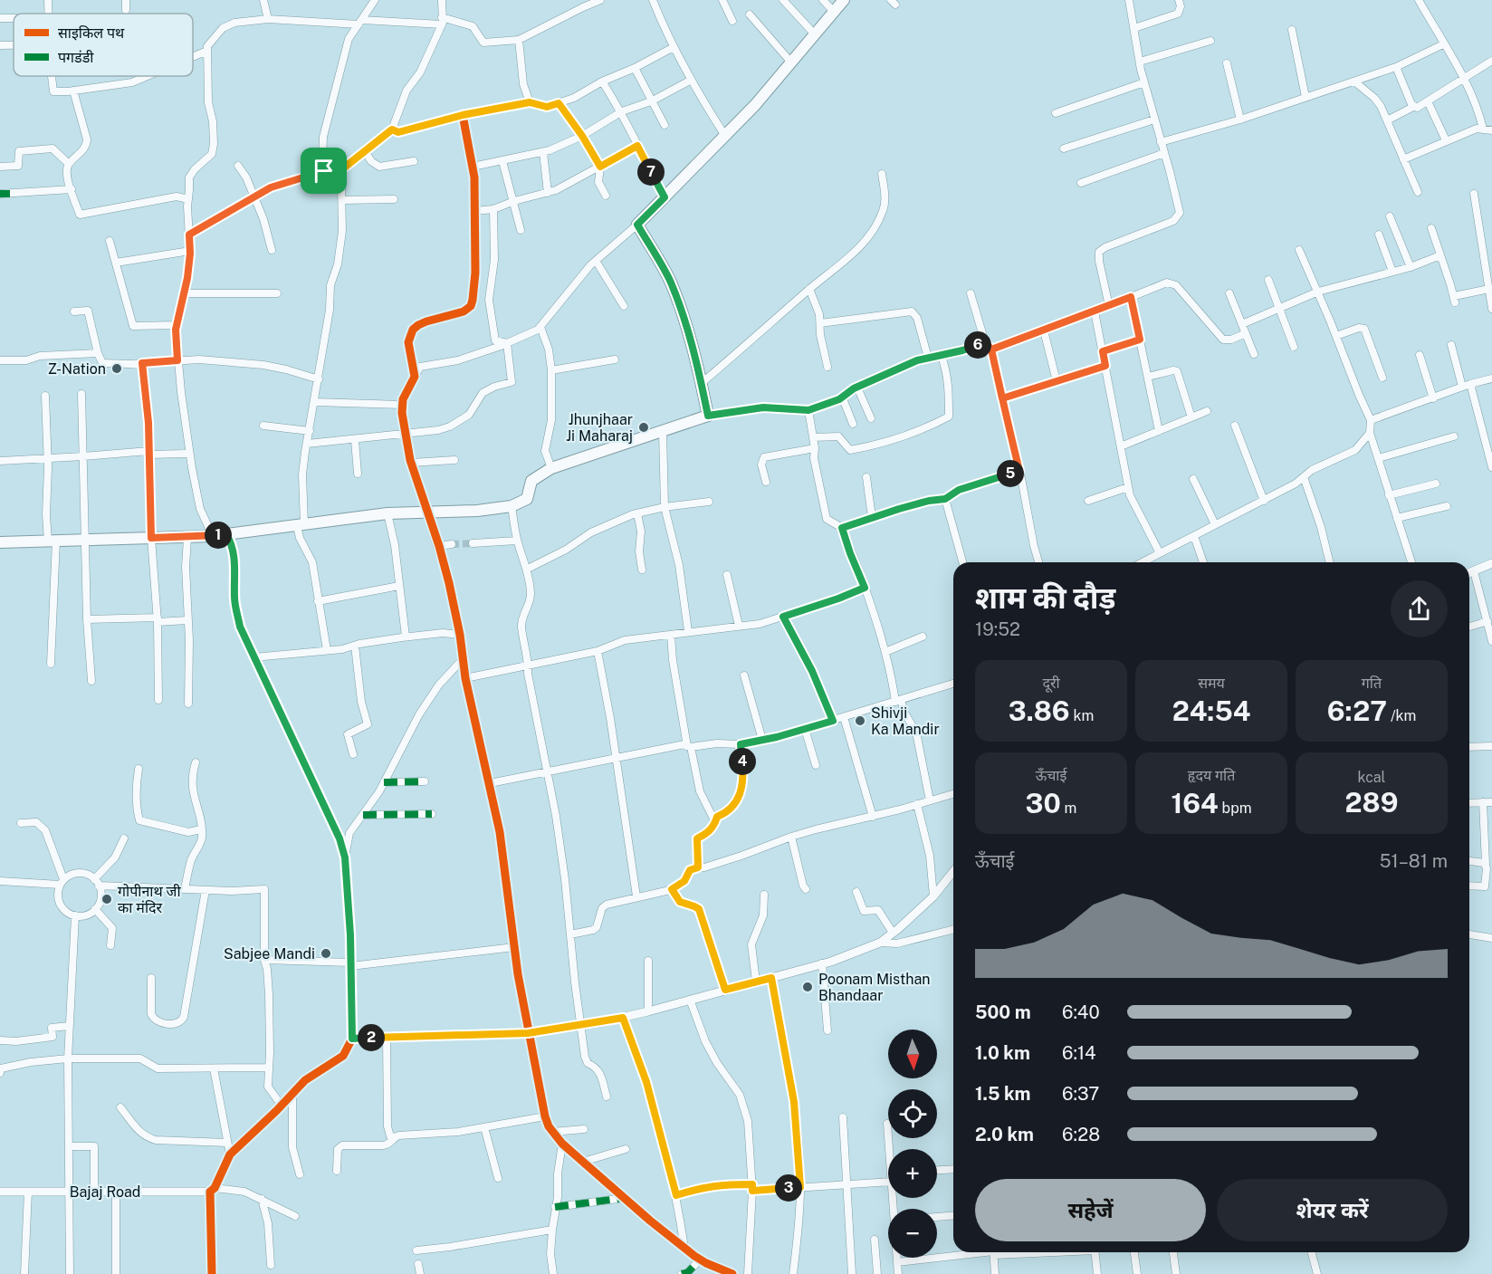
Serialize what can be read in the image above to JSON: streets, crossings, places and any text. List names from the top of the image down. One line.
{"streets":{"street":["Bajaj Road"]},"places":["Z-Nation","Jhunjhaar Ji Maharaj","Shivji Ka Mandir","गोपीनाथ जी का मंदिर","Sabjee Mandi","Poonam Misthan Bhandaar"],"legend":["साइकिल पथ","पगडंडी"],"north":"bottom","page":{"pins":["7","6","5","1","4","2","3"],"heading":["शाम की दौड़","19:52"],"stats":[["दूरी","3.86 km"],["समय","24:54"],["गति","6:27 /km"],["ऊँचाई","30 m"],["हृदय गति","164 bpm"],["kcal","289"]],"chart":["ऊँचाई","51–81 m"],"list":[{"name":"500 m","note":"6:40"},{"name":"1.0 km","note":"6:14"},{"name":"1.5 km","note":"6:37"},{"name":"2.0 km","note":"6:28"}],"map_buttons":["+","−"],"buttons":["सहेजें","शेयर करें"]}}
